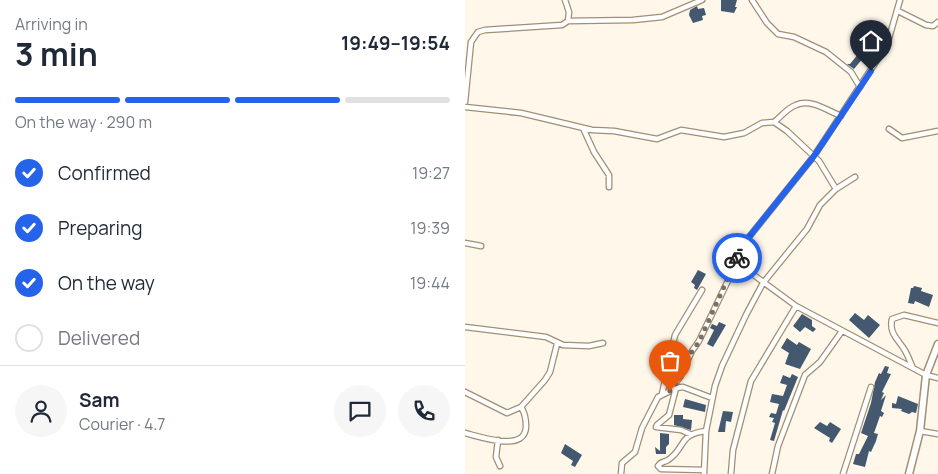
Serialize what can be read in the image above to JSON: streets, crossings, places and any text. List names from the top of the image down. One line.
{"page":{"heading":["3 min","Arriving in","19:49–19:54"],"panel":["Sam","Courier · 4.7"],"bar":"On the way · 290 m","list":[["Confirmed","19:27"],["Preparing","19:39"],["On the way","19:44"],"Delivered"]}}
